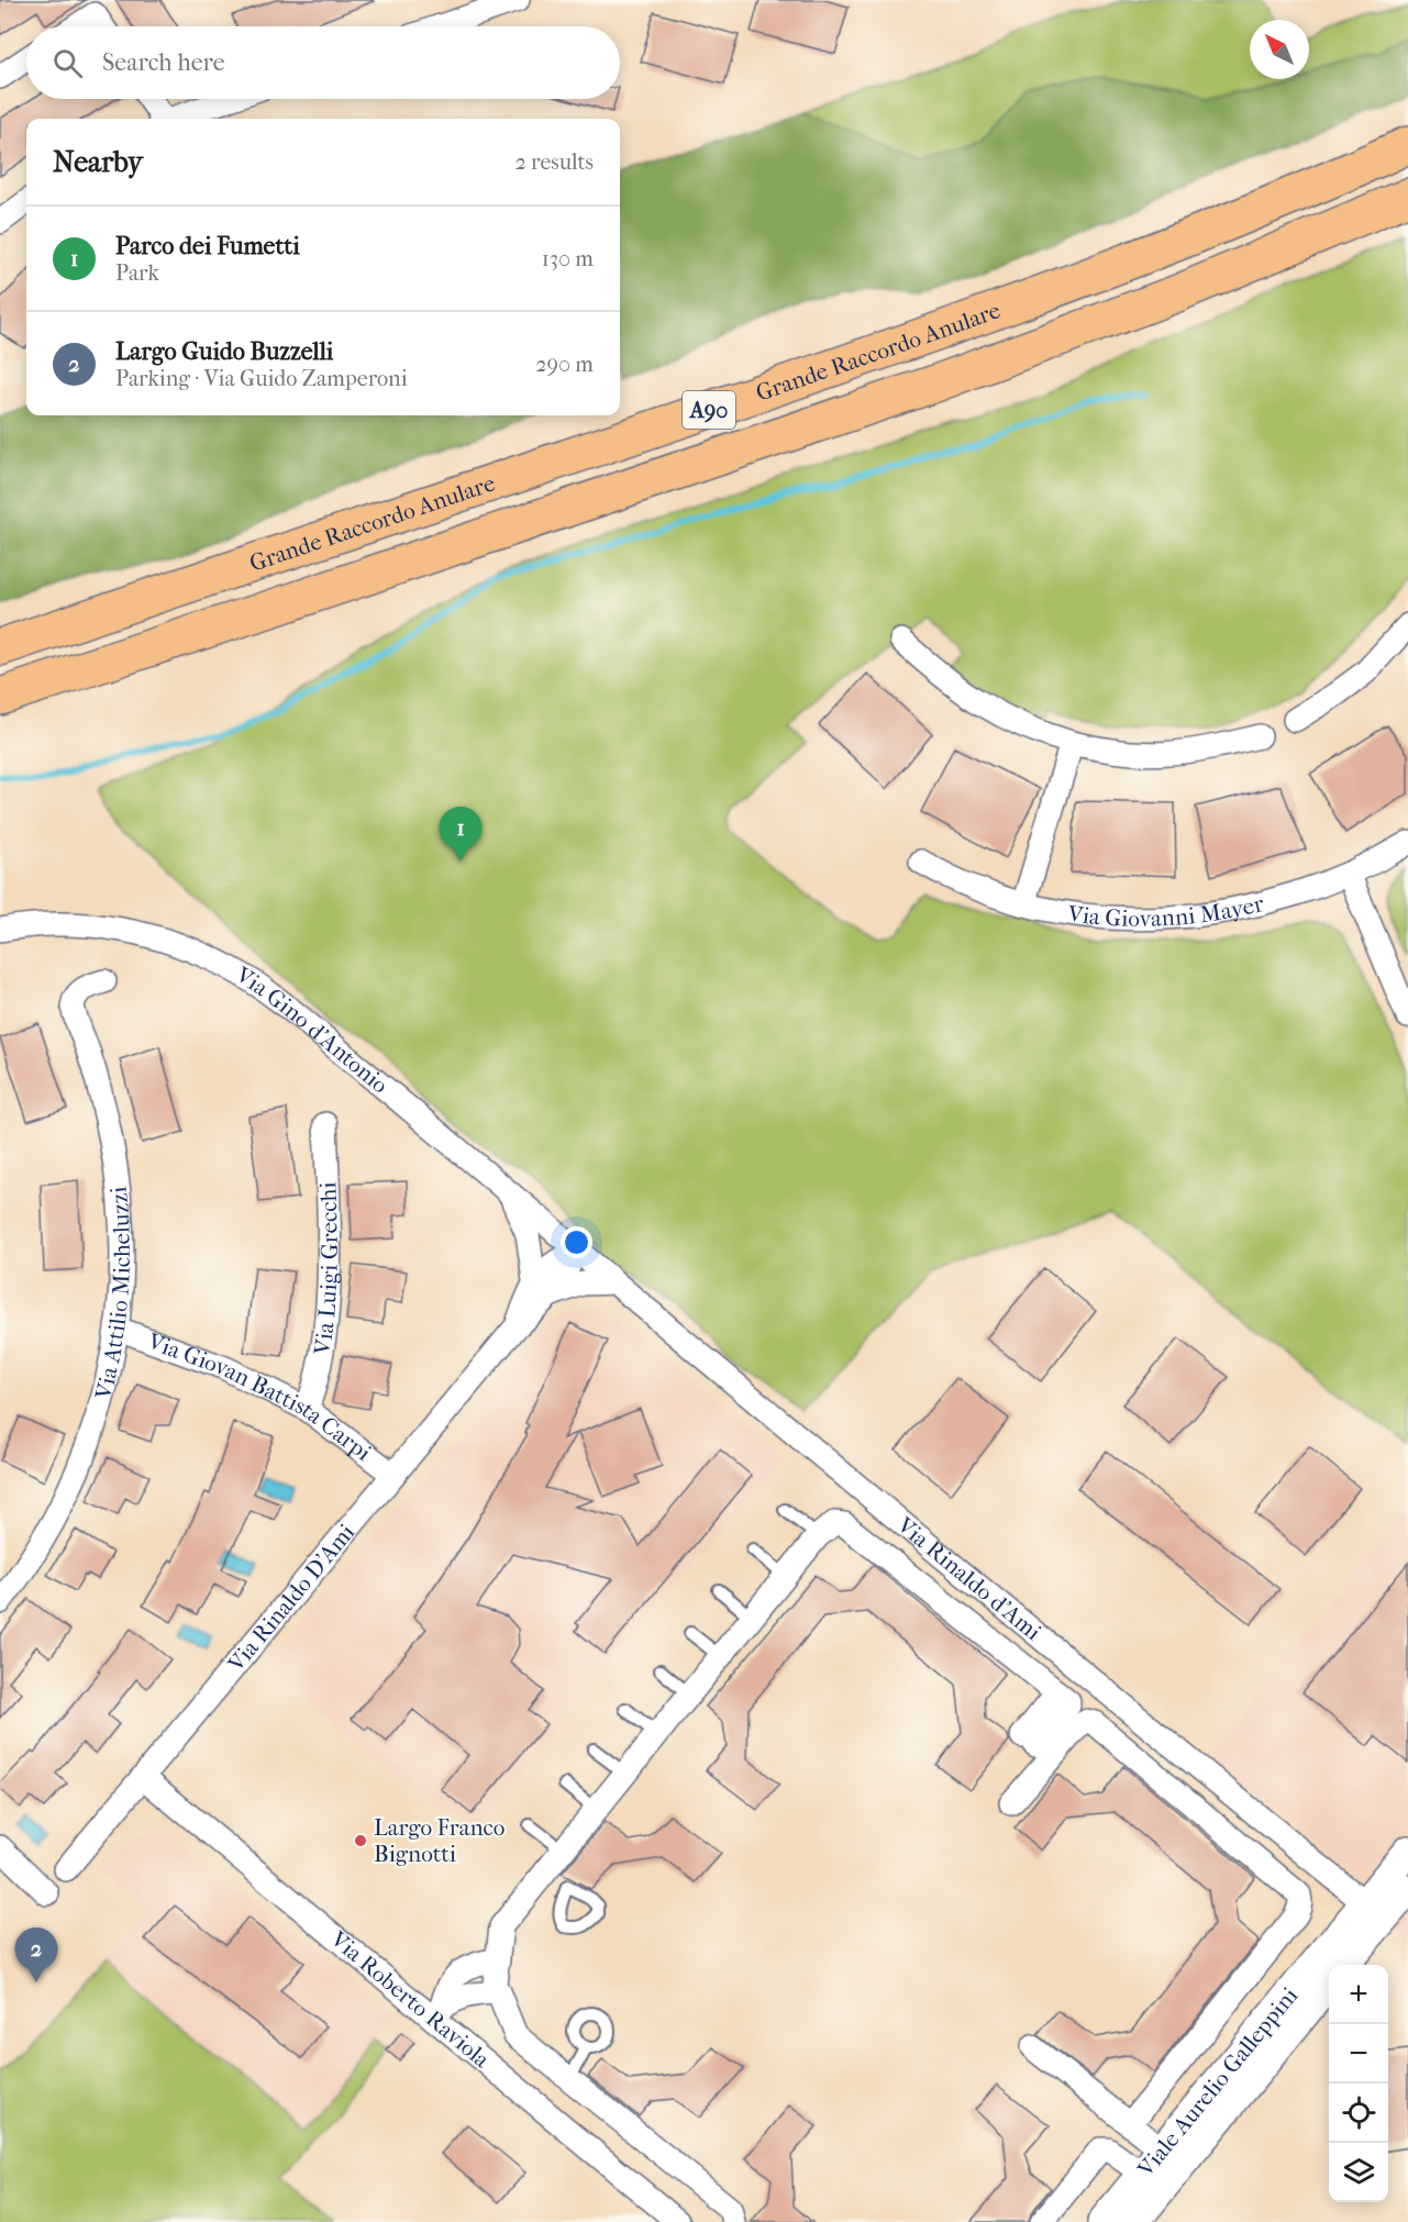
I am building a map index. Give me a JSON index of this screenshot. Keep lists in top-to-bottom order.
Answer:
{
  "streets": {
    "highway": ["Grande Raccordo Anulare", "A90"],
    "street": [
      "Via Giovanni Mayer",
      "Via Gino d'Antonio",
      "Via Luigi Grecchi",
      "Via Attilio Micheluzzi",
      "Via Giovan Battista Carpi",
      "Via Rinaldo d'Ami",
      "Via Rinaldo D'Ami",
      "Via Roberto Raviola",
      "Viale Aurelio Galleppini"
    ]
  },
  "crossings": [
    ["Via Gino d'Antonio", "Via Rinaldo d'Ami"],
    ["Via Gino d'Antonio", "Via Rinaldo D'Ami"],
    ["Via Luigi Grecchi", "Via Giovan Battista Carpi"],
    ["Via Attilio Micheluzzi", "Via Giovan Battista Carpi"],
    ["Via Giovan Battista Carpi", "Via Rinaldo D'Ami"],
    ["Via Rinaldo d'Ami", "Via Rinaldo D'Ami"],
    ["Via Rinaldo d'Ami", "Viale Aurelio Galleppini"],
    ["Via Rinaldo D'Ami", "Via Roberto Raviola"]
  ],
  "places": ["Largo Franco Bignotti"],
  "north": "top left",
  "page": {
    "search": "Search here",
    "heading": ["Nearby", "2 results"],
    "list": [
      {
        "mark": "1",
        "name": "Parco dei Fumetti",
        "note": "Park",
        "value": "130 m"
      },
      {
        "mark": "2",
        "name": "Largo Guido Buzzelli",
        "note": "Parking · Via Guido Zamperoni",
        "value": "290 m"
      }
    ],
    "pins": ["1", "2"],
    "map_buttons": ["+", "−"]
  }
}
